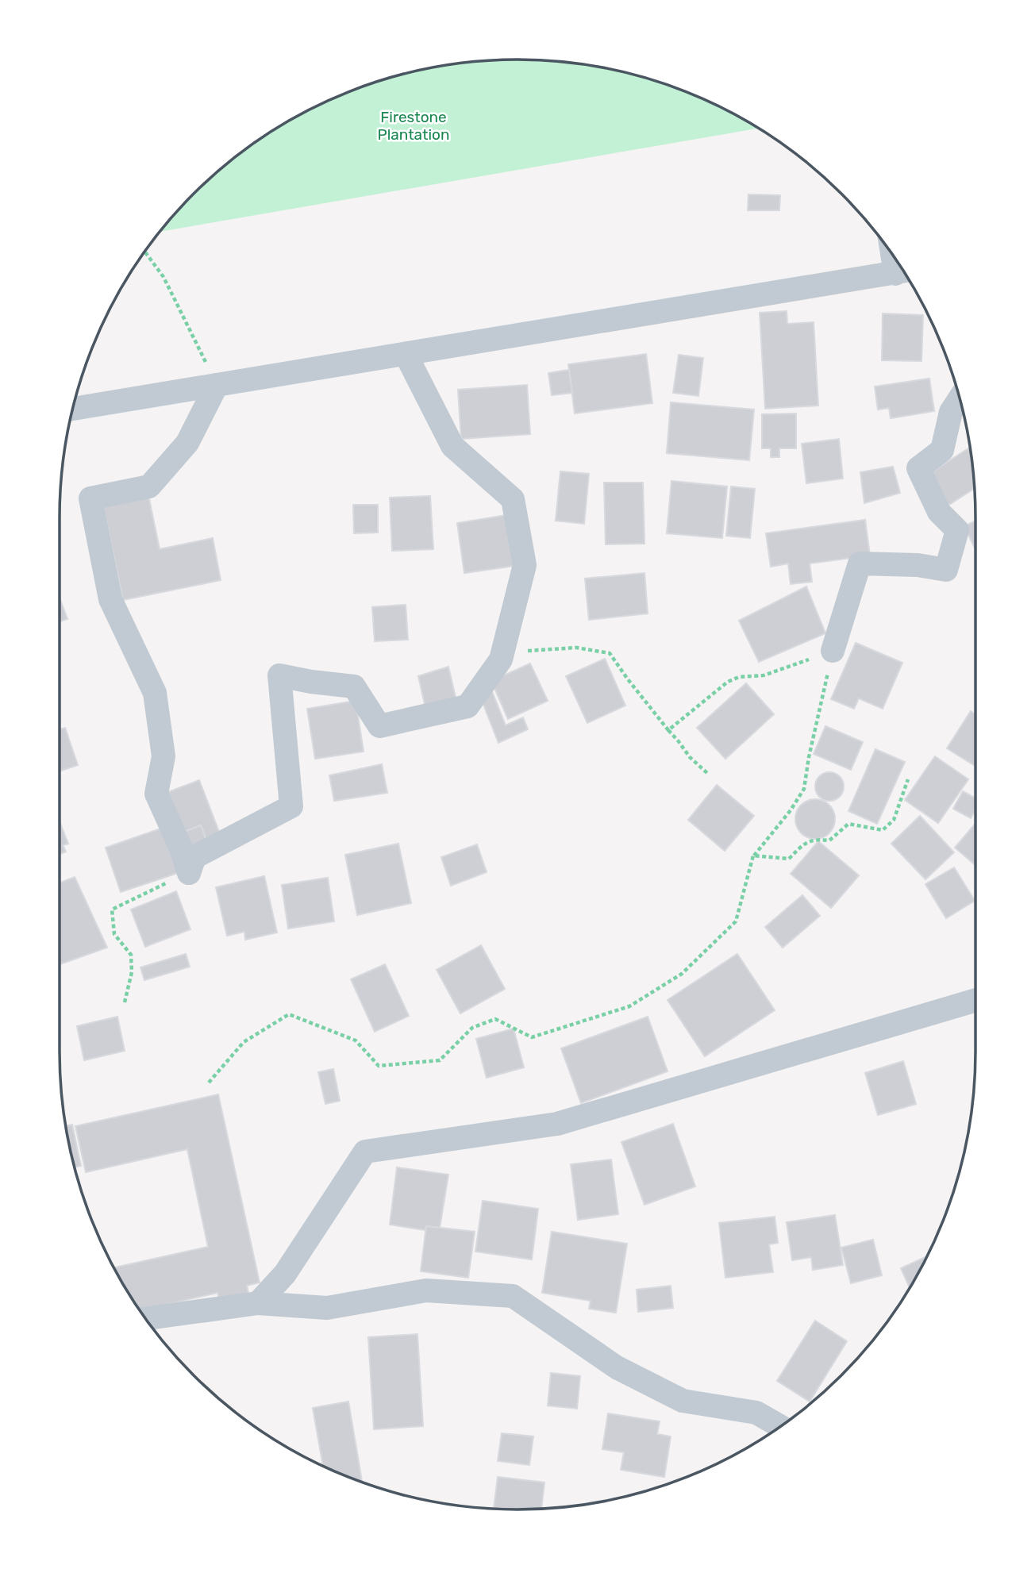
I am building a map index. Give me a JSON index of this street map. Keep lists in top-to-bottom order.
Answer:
{
  "parks": ["Firestone Plantation"]
}
